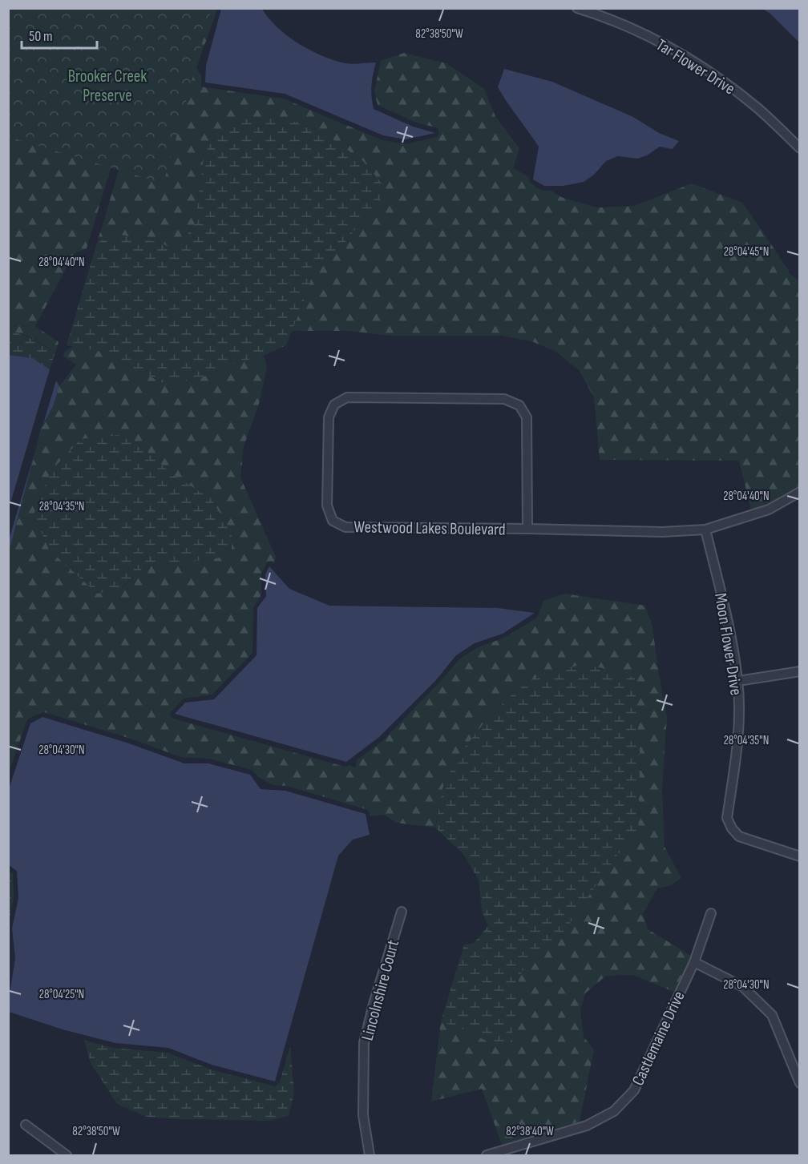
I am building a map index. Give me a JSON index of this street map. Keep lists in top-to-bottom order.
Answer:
{
  "streets": {
    "street": [
      "Tar Flower Drive",
      "Westwood Lakes Boulevard",
      "Moon Flower Drive",
      "Lincolnshire Court",
      "Castlemaine Drive"
    ]
  },
  "crossings": [
    ["Westwood Lakes Boulevard", "Moon Flower Drive"]
  ],
  "parks": ["Brooker Creek Preserve"],
  "scale_bar": "50 m",
  "coordinates": [
    "82°38'50\"W",
    "28°04'45\"N",
    "28°04'40\"N",
    "28°04'35\"N",
    "28°04'30\"N",
    "28°04'25\"N",
    "82°38'40\"W"
  ]
}
